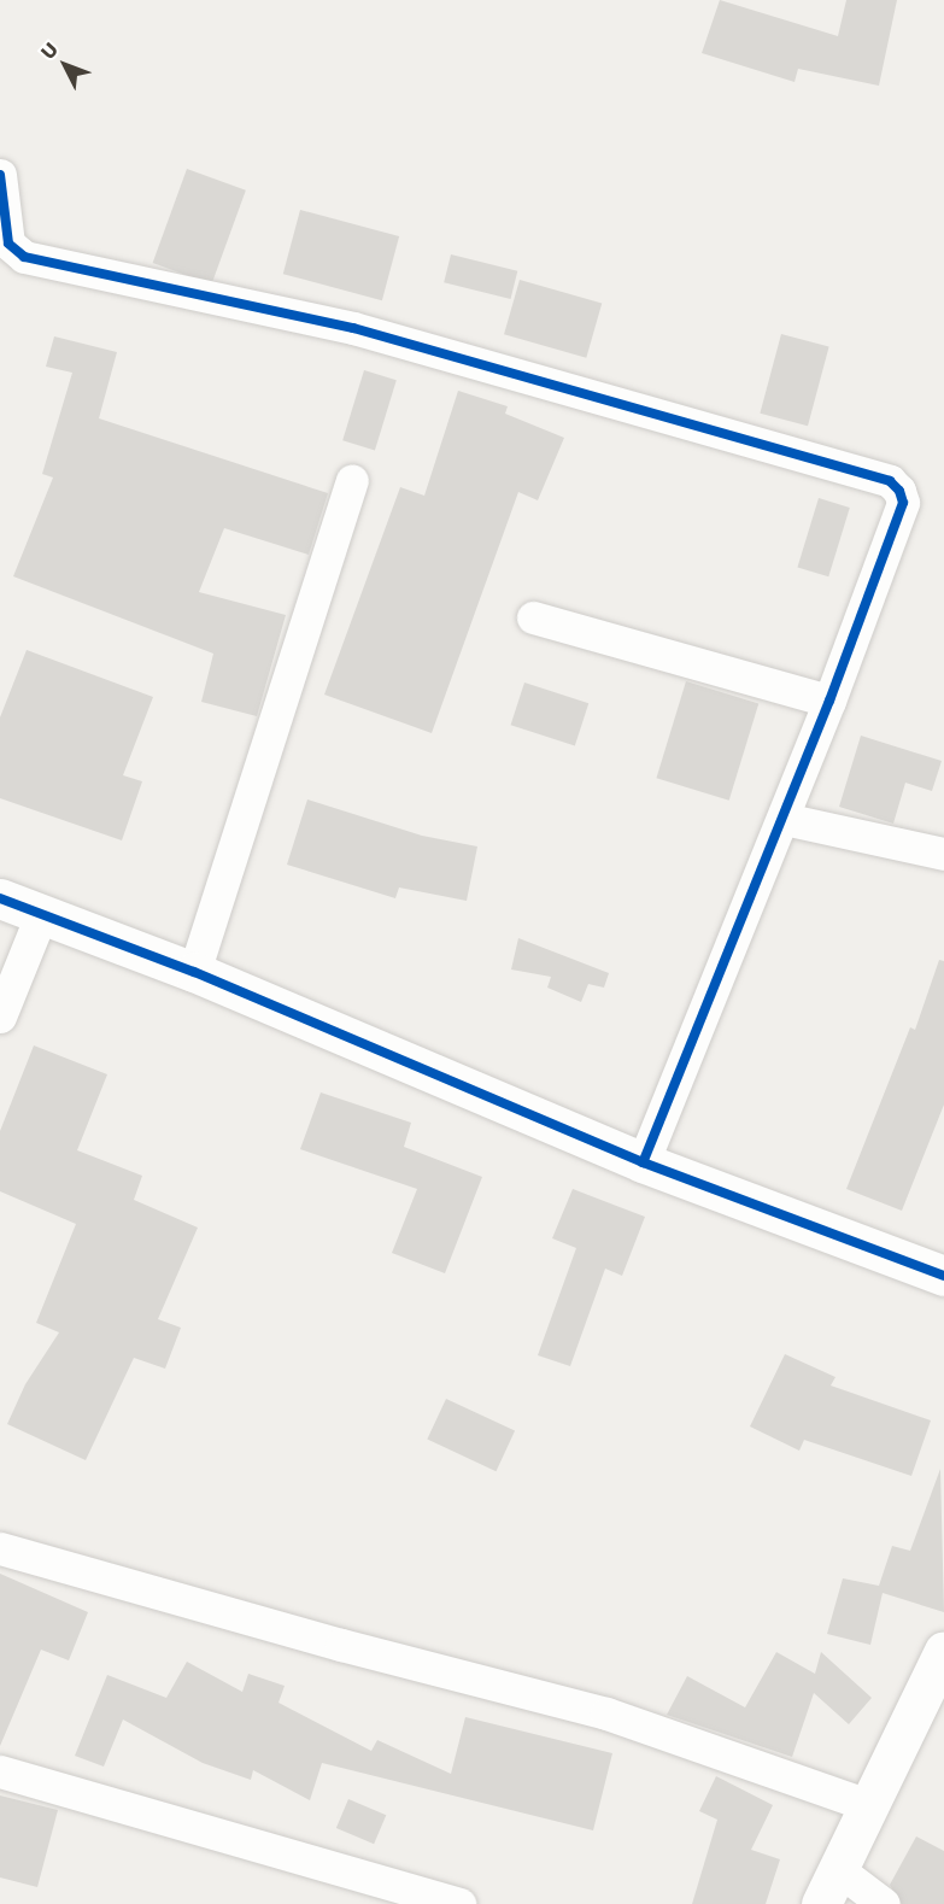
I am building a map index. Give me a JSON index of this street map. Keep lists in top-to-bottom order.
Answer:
{
  "north": "top left"
}
